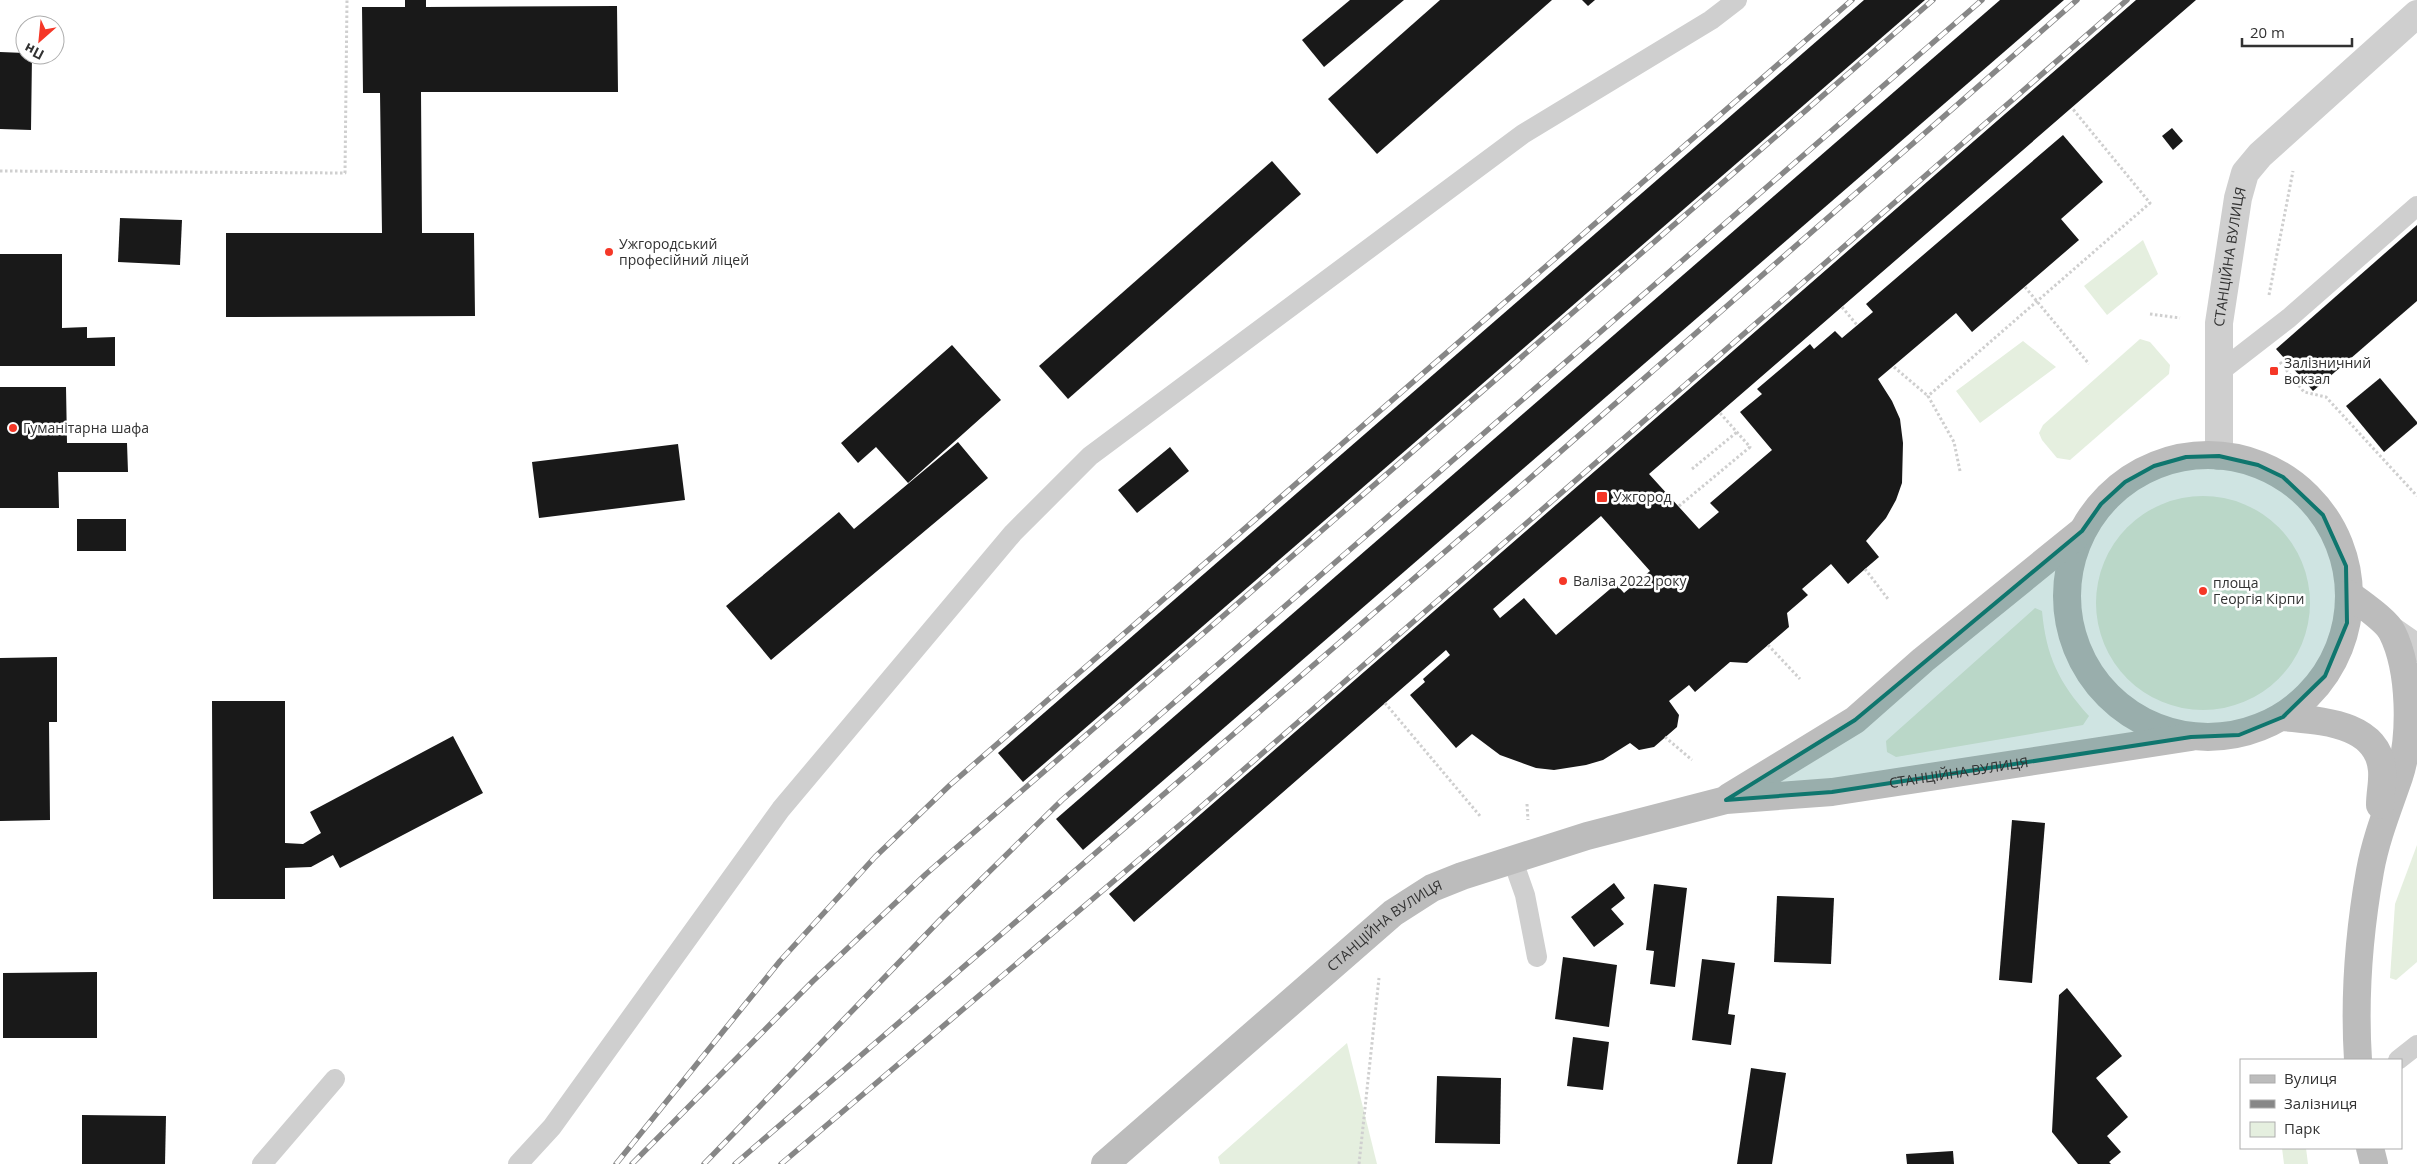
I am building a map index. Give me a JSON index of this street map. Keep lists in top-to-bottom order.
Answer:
{
  "streets": {
    "main road": ["СТАНЦІЙНА ВУЛИЦЯ"]
  },
  "places": {
    "other": [
      "Ужгородський професійний ліцей",
      "Гуманітарна шафа",
      "Валіза 2022 року",
      "площа Георгія Кірпи"
    ],
    "transit": ["Залізничний вокзал", "Ужгород"]
  },
  "legend": ["Вулиця", "Залізниця", "Парк"],
  "scale_bar": "20 m",
  "north": "bottom left"
}
